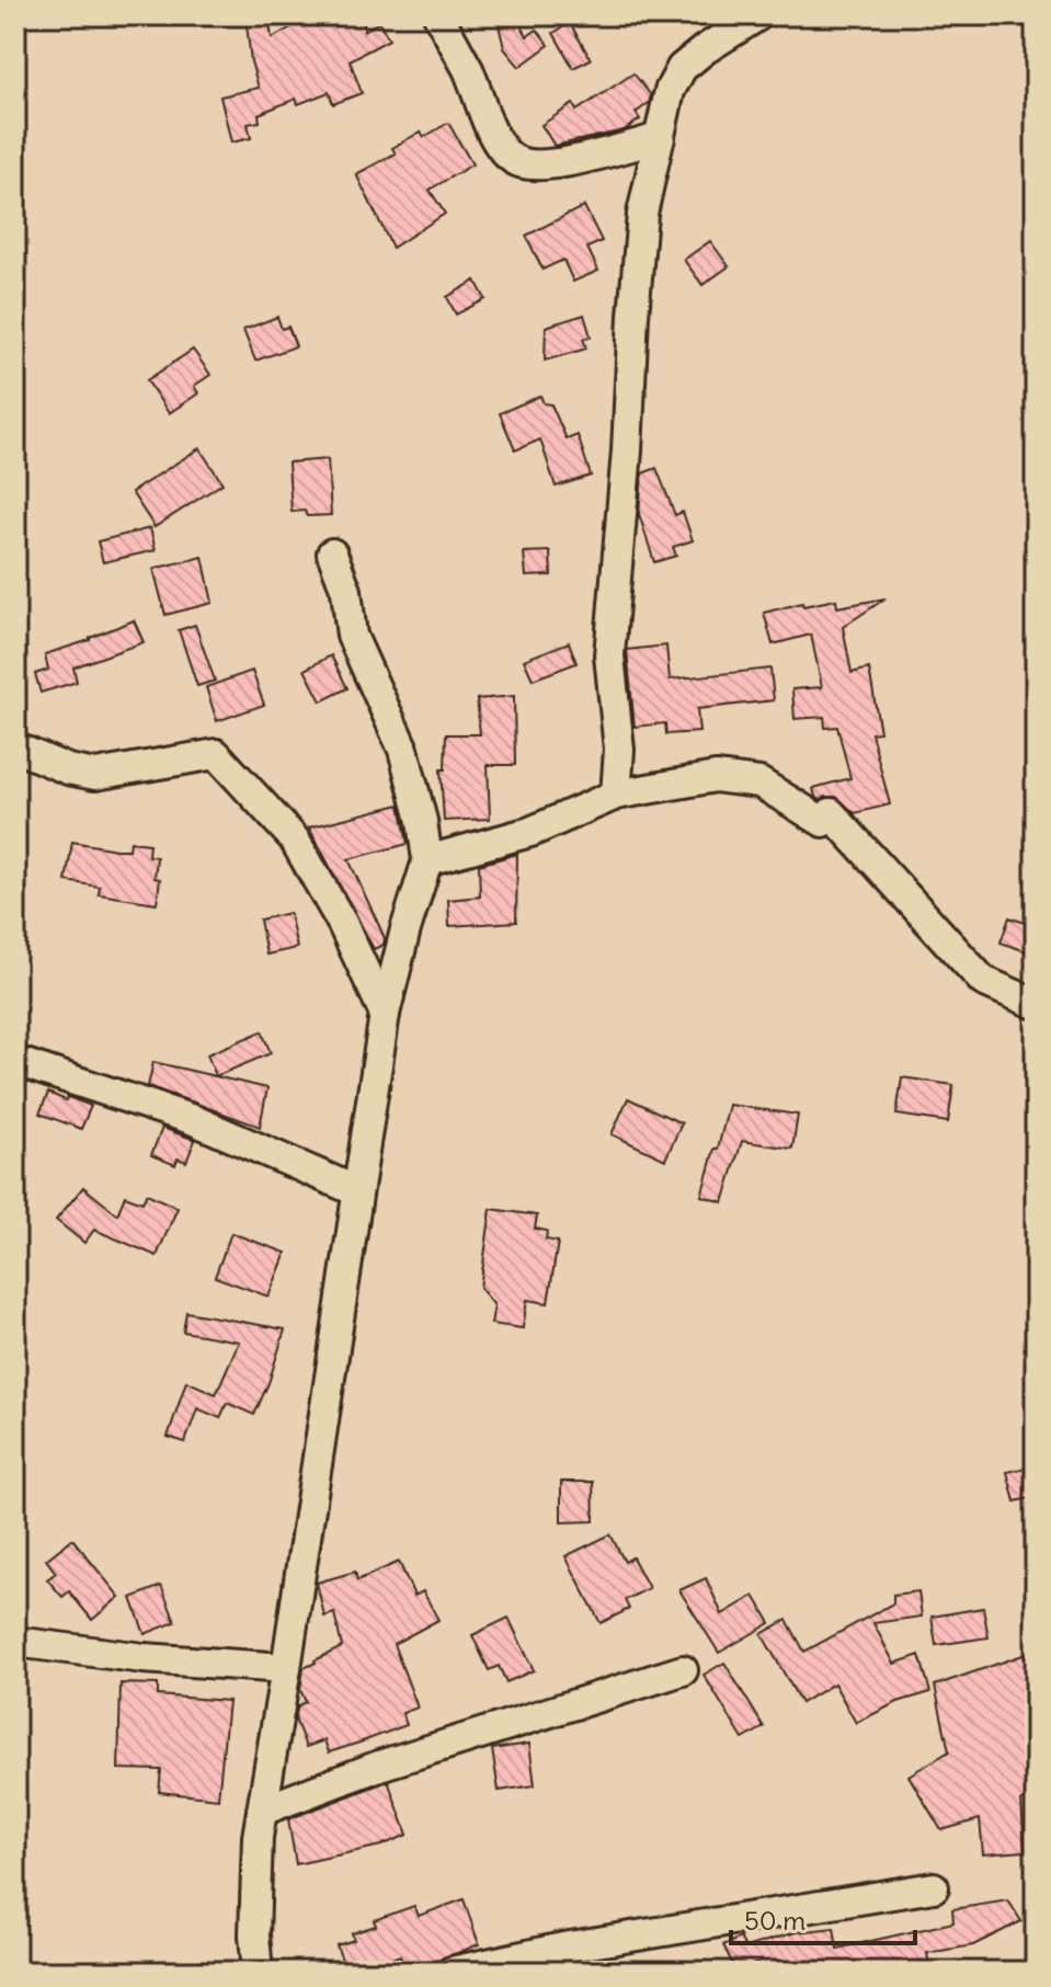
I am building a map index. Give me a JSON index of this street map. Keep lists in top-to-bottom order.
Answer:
{
  "scale_bar": "50 m"
}
